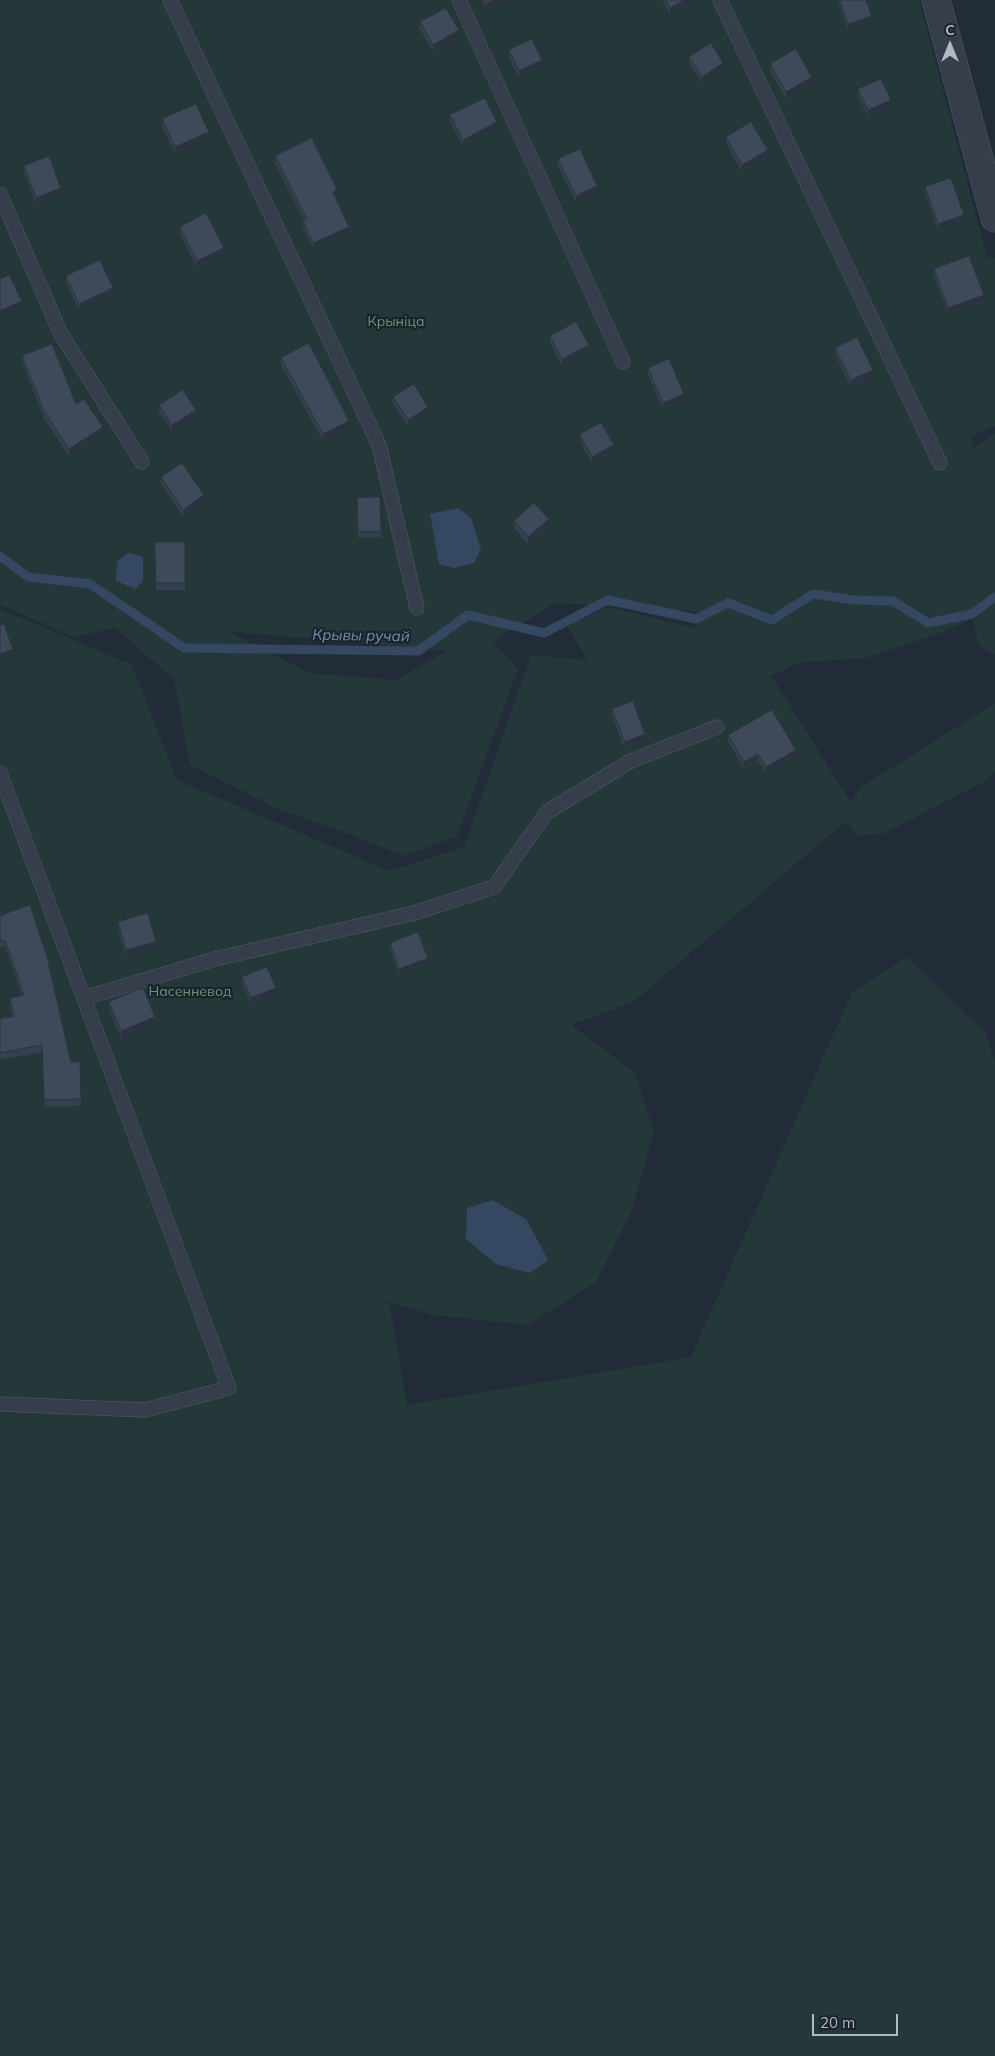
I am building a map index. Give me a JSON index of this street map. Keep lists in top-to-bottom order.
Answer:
{
  "water": ["Крывы ручай"],
  "parks": ["Крыніца", "Насенневод"],
  "scale_bar": "20 m",
  "north": "top"
}
